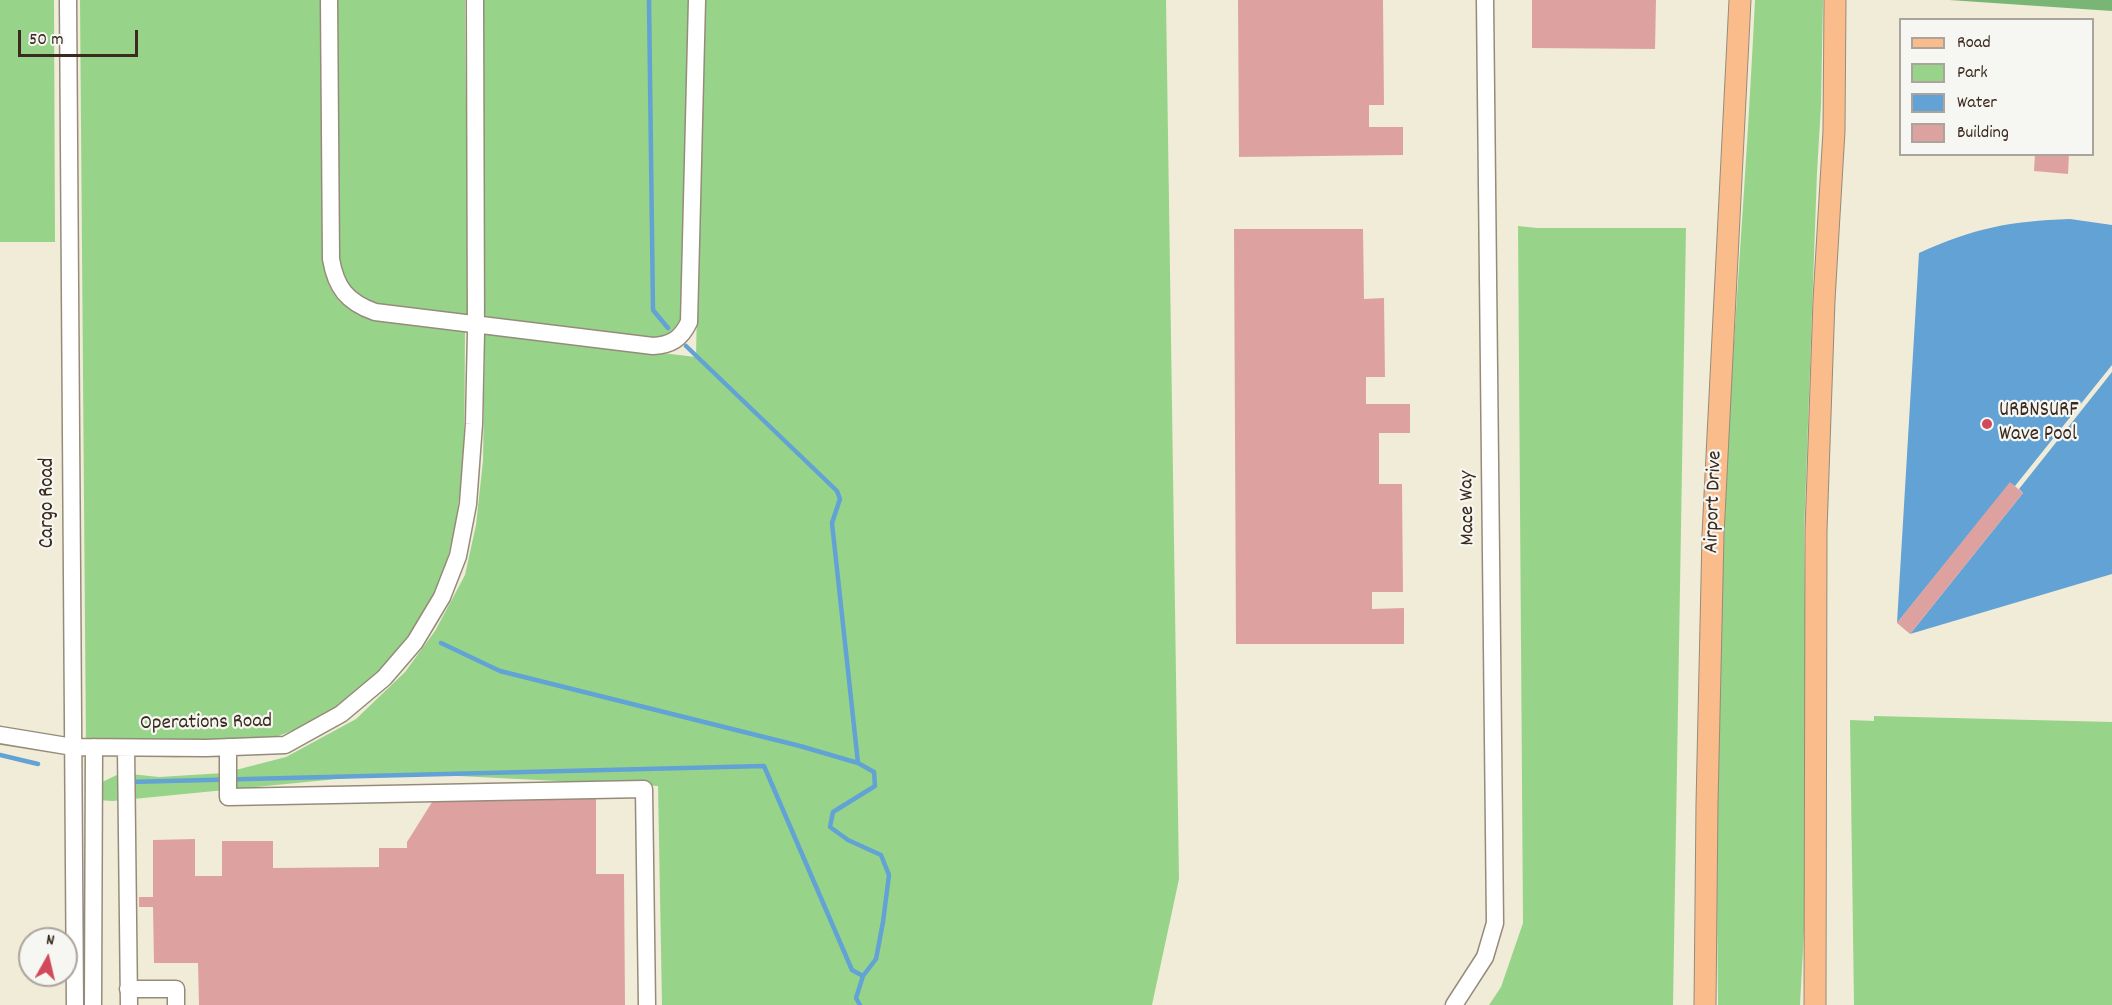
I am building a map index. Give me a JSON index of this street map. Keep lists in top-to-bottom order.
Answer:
{
  "streets": {
    "main road": ["Airport Drive"],
    "street": ["Cargo Road", "Mace Way", "Operations Road"]
  },
  "crossings": [
    ["Cargo Road", "Operations Road"]
  ],
  "places": ["URBNSURF Wave Pool"],
  "legend": [
    "Road",
    "Park",
    "Water",
    "Building"
  ],
  "scale_bar": "50 m",
  "north": "top"
}
